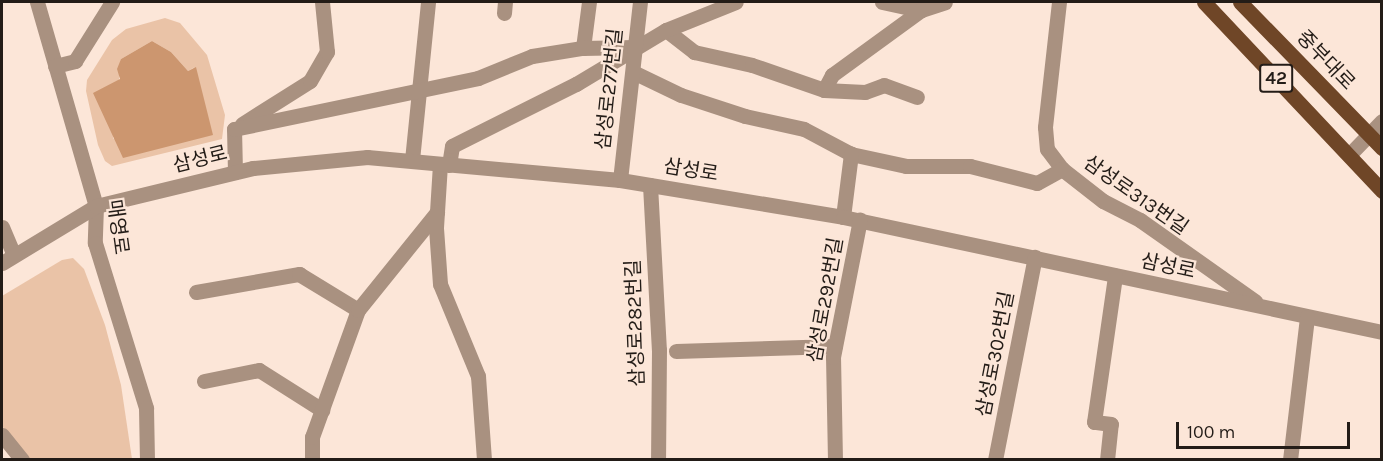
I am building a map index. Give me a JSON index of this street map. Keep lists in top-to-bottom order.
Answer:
{
  "streets": {
    "main road": ["중부대로", "42"],
    "street": [
      "삼성로277번길",
      "삼성로",
      "삼성로313번길",
      "매영로",
      "삼성로292번길",
      "삼성로282번길",
      "삼성로302번길"
    ]
  },
  "crossings": [
    ["삼성로277번길", "삼성로"],
    ["삼성로", "삼성로313번길"],
    ["삼성로", "매영로"],
    ["삼성로", "삼성로292번길"],
    ["삼성로", "삼성로282번길"],
    ["삼성로", "삼성로302번길"]
  ],
  "scale_bar": "100 m"
}
